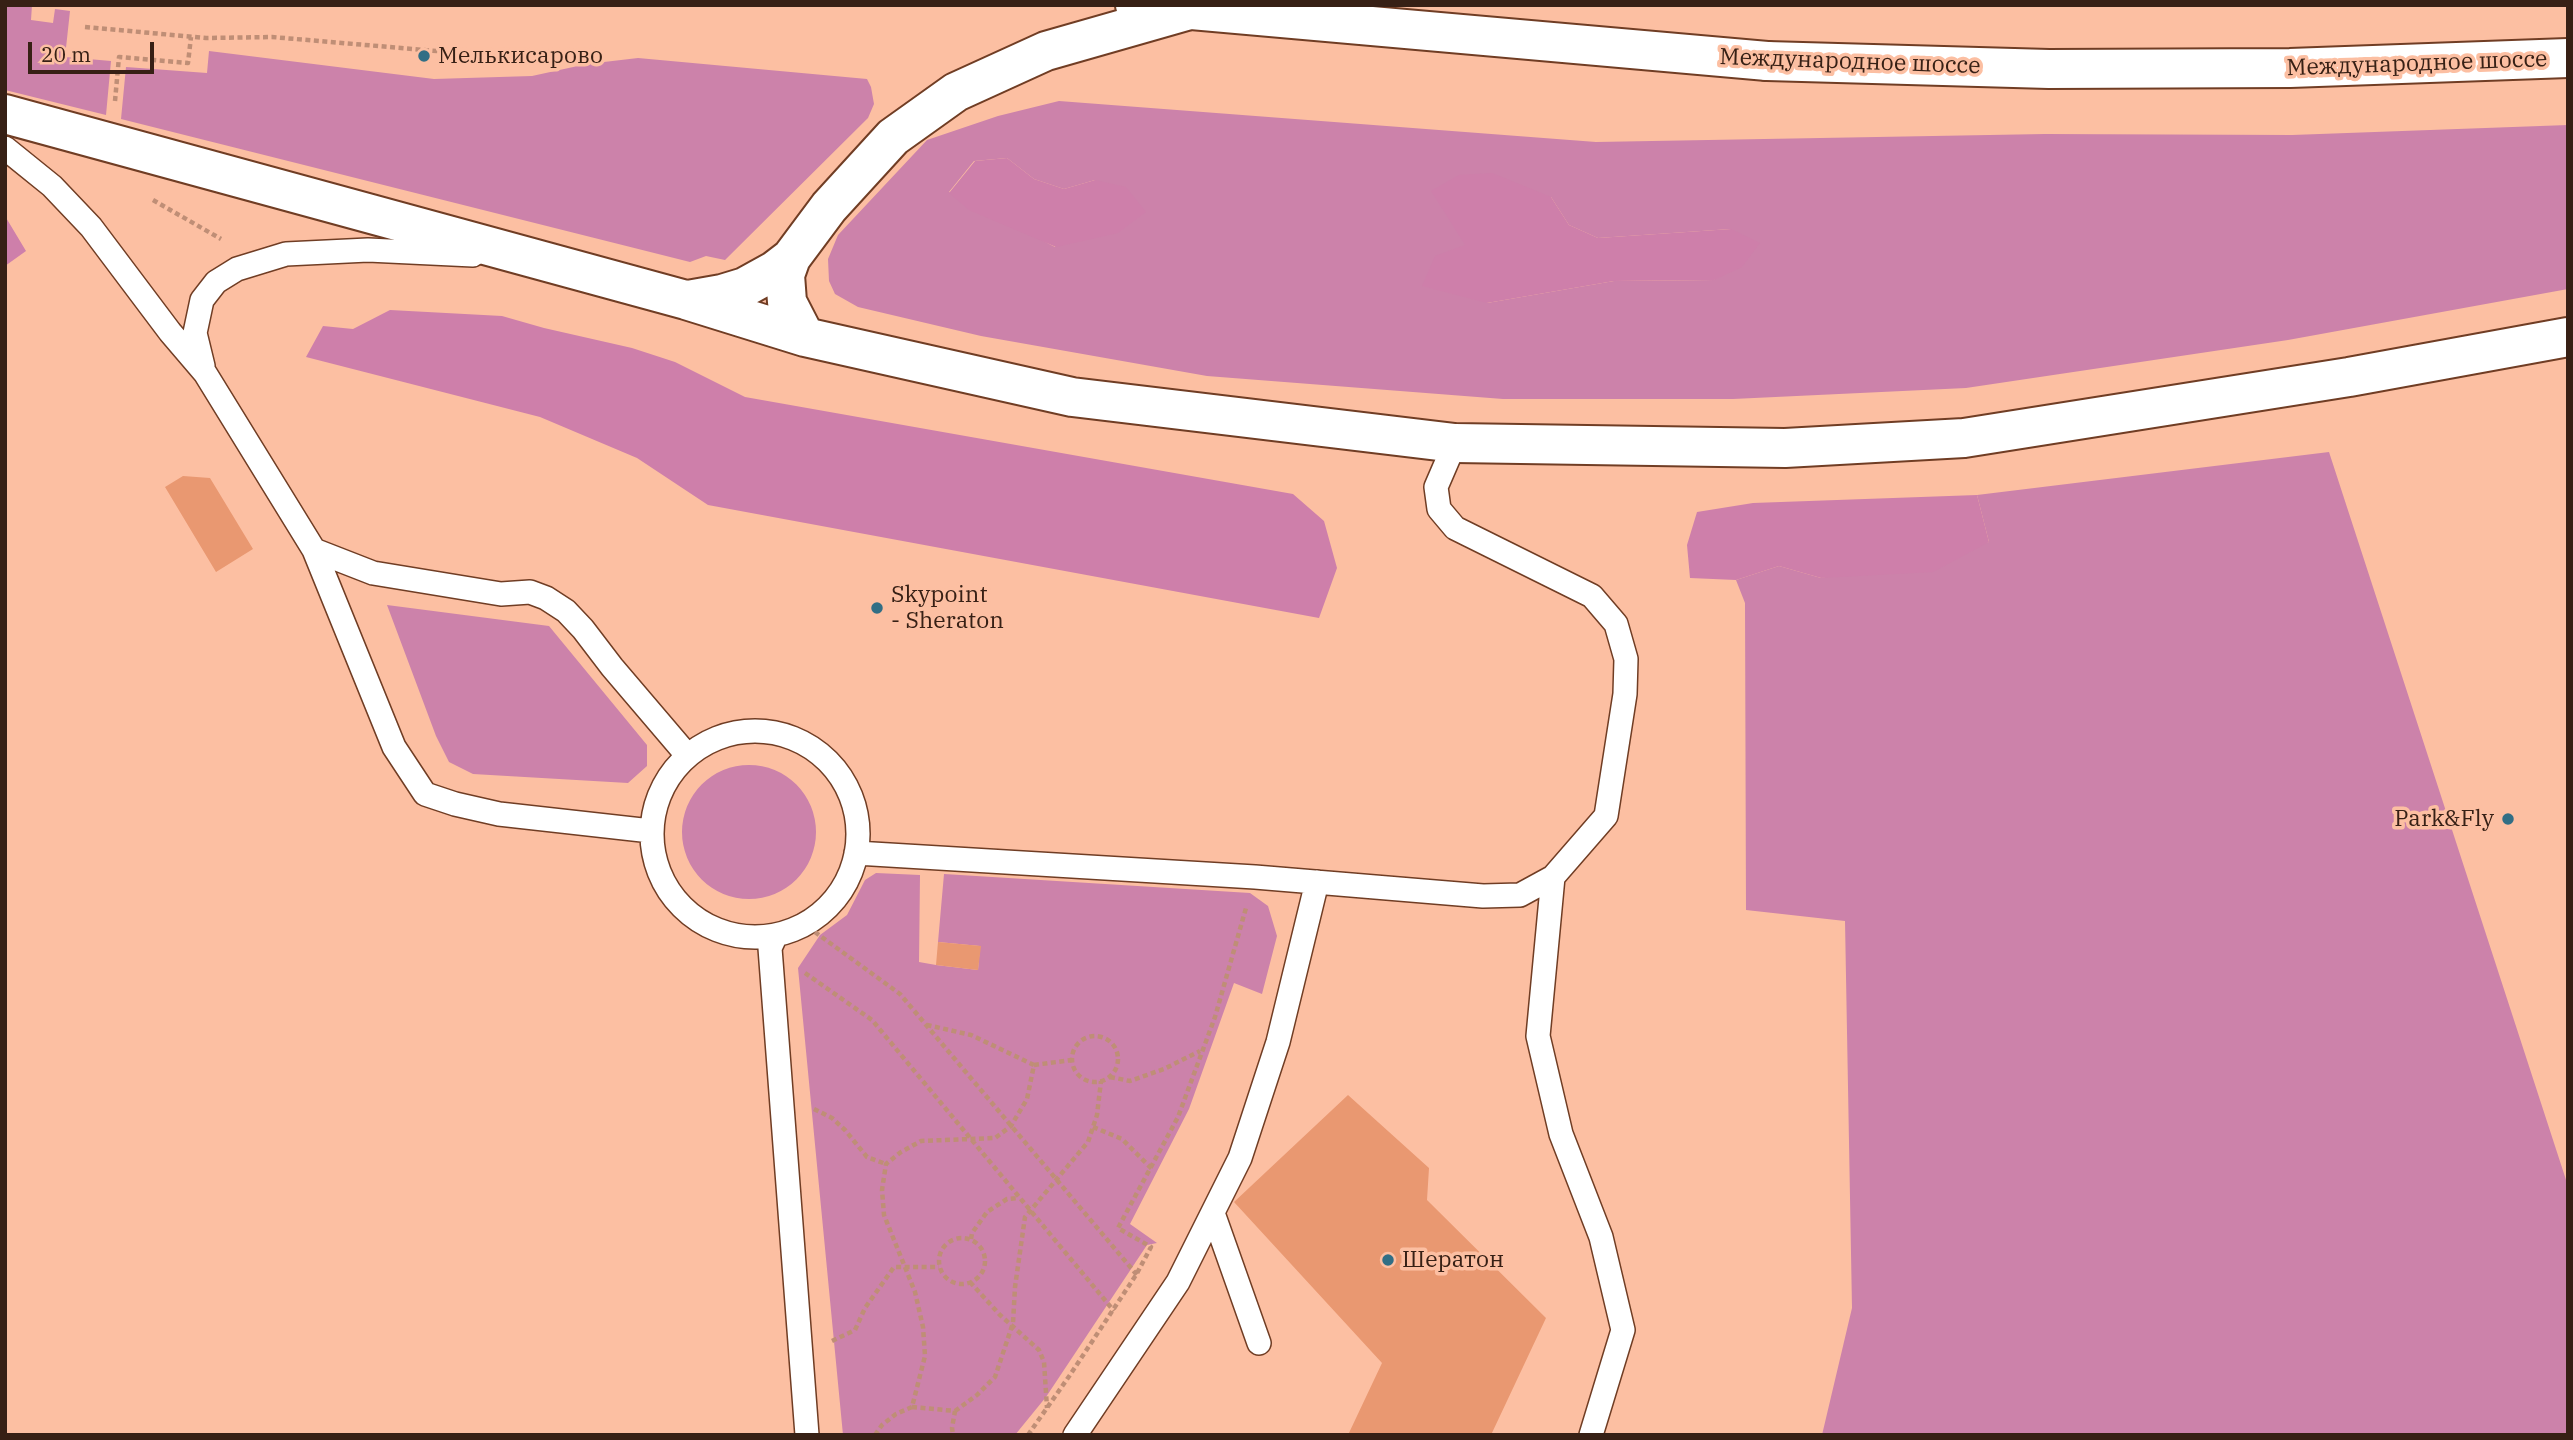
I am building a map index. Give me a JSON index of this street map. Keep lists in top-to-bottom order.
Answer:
{
  "streets": {
    "main road": ["Международное шоссе"]
  },
  "places": [
    "Мелькисарово",
    "Skypoint - Sheraton",
    "Park&Fly",
    "Шератон"
  ],
  "scale_bar": "20 m"
}
